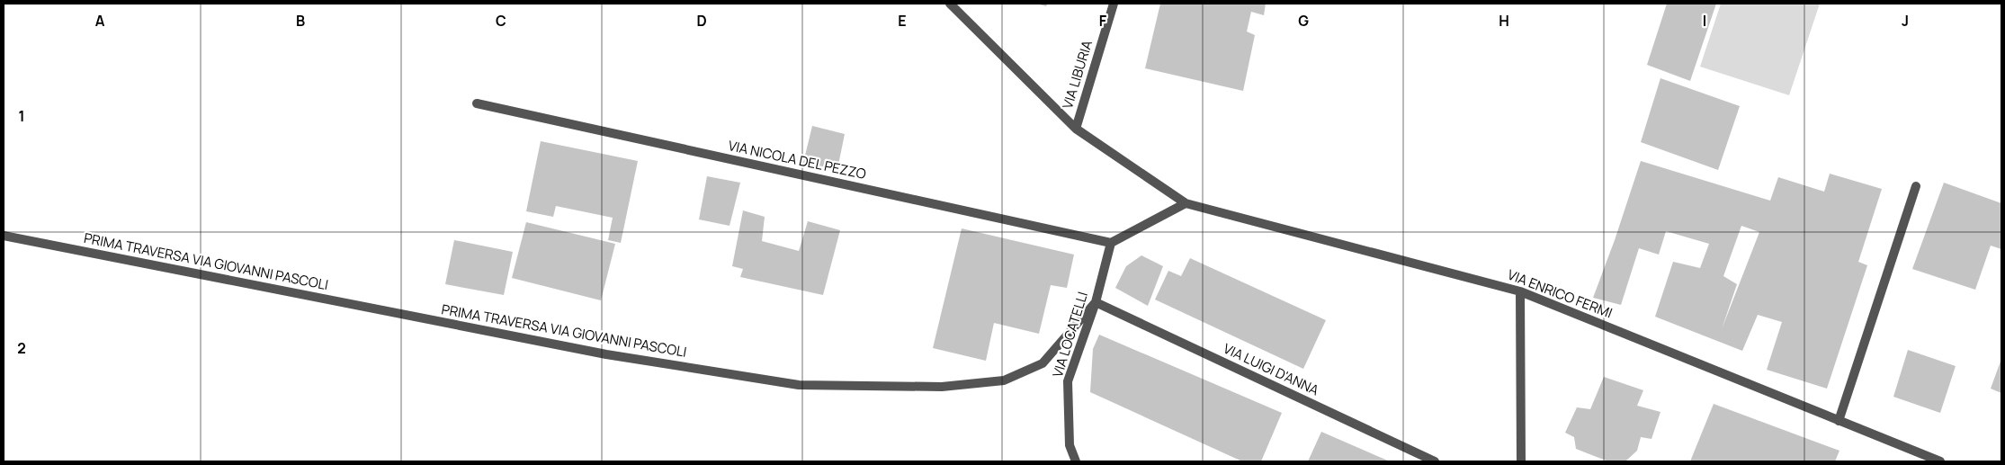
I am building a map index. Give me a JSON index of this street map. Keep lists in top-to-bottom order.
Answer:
{
  "streets": {
    "street": [
      "VIA LIBURIA",
      "VIA NICOLA DEL PEZZO",
      "PRIMA TRAVERSA VIA GIOVANNI PASCOLI",
      "VIA ENRICO FERMI",
      "VIA LOCATELLI",
      "VIA LUIGI D'ANNA"
    ]
  },
  "crossings": [
    ["VIA LIBURIA", "VIA ENRICO FERMI"],
    ["VIA NICOLA DEL PEZZO", "VIA LOCATELLI"],
    ["PRIMA TRAVERSA VIA GIOVANNI PASCOLI", "VIA LOCATELLI"],
    ["PRIMA TRAVERSA VIA GIOVANNI PASCOLI", "VIA LUIGI D'ANNA"],
    ["VIA LOCATELLI", "VIA LUIGI D'ANNA"]
  ],
  "grid": {
    "columns": [
      "A",
      "B",
      "C",
      "D",
      "E",
      "F",
      "G",
      "H",
      "I",
      "J"
    ],
    "rows": ["1", "2"]
  }
}
